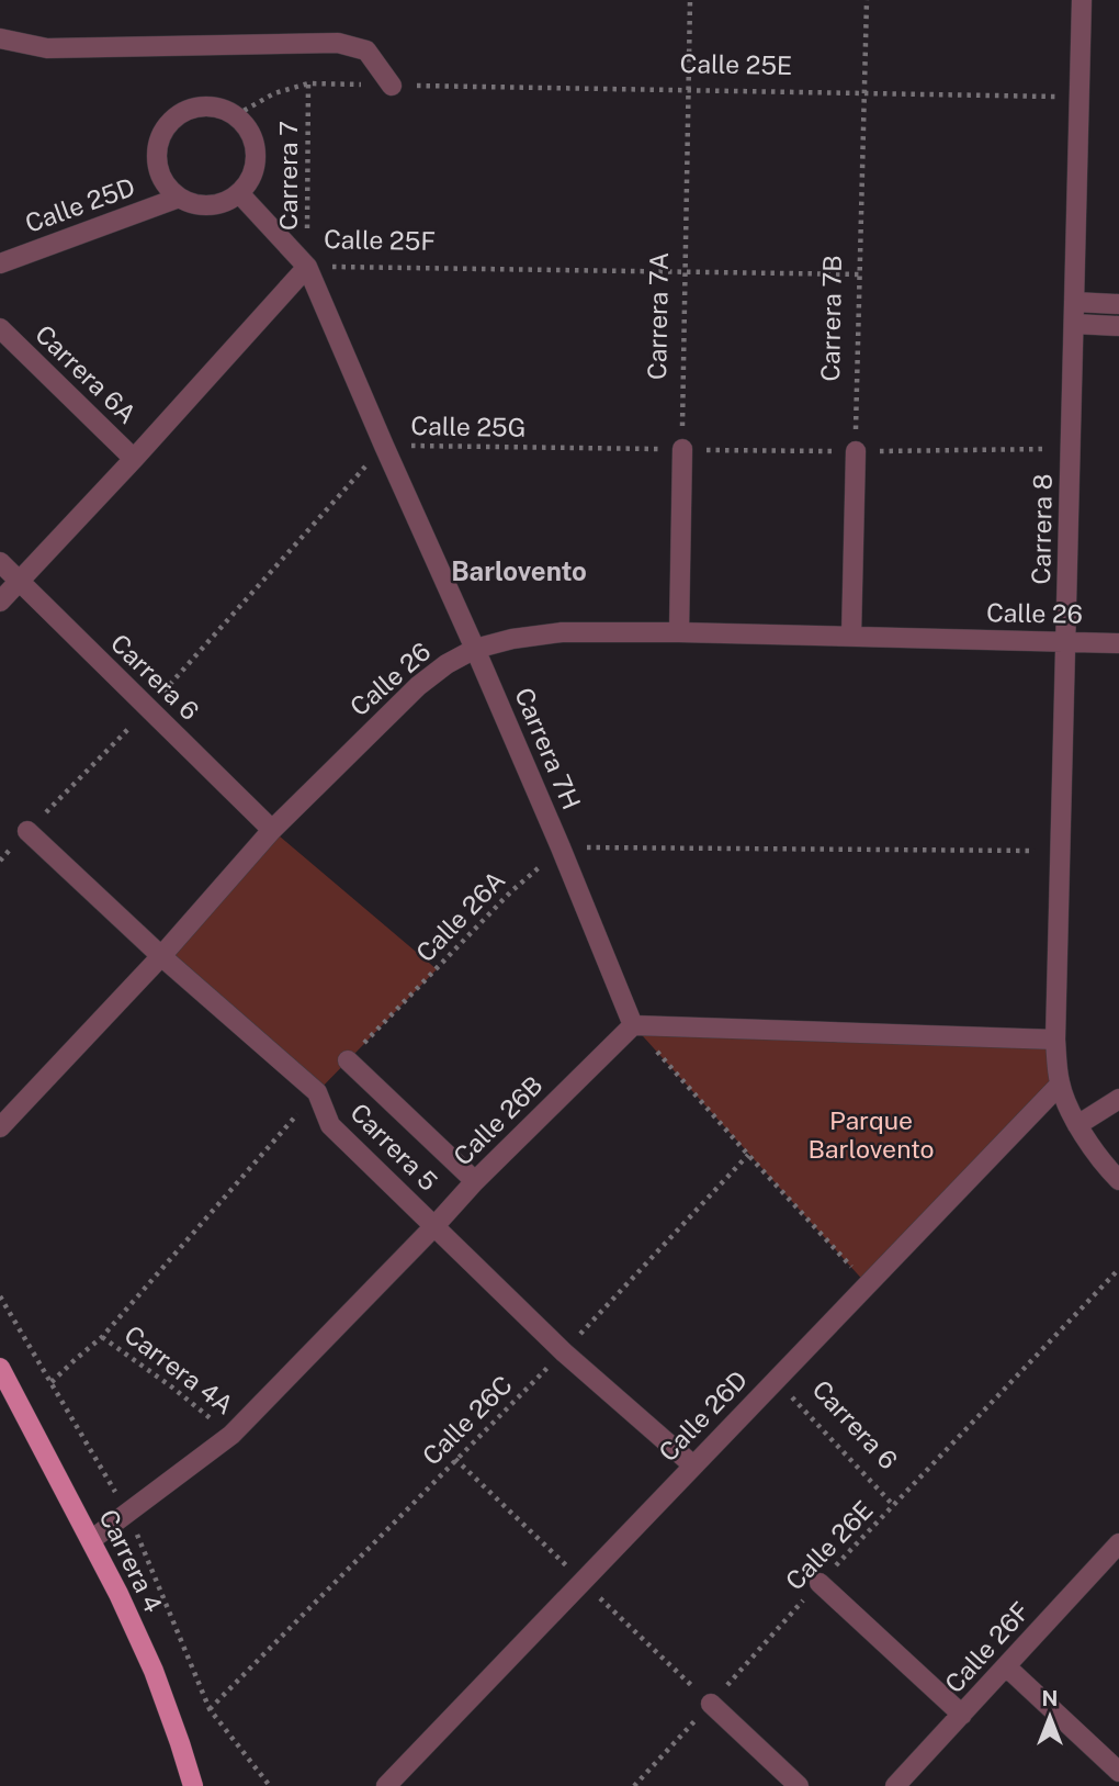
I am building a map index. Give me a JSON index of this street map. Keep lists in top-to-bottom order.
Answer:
{
  "streets": {
    "main road": ["Carrera 4"],
    "street": [
      "Calle 25D",
      "Calle 25F",
      "Carrera 6A",
      "Carrera 8",
      "Calle 26",
      "Carrera 6",
      "Carrera 7H",
      "Calle 26B",
      "Carrera 5",
      "Calle 26D",
      "Calle 26F"
    ],
    "path": [
      "Calle 25E",
      "Carrera 7",
      "Carrera 7A",
      "Carrera 7B",
      "Calle 25G",
      "Calle 26A",
      "Carrera 4A",
      "Calle 26C",
      "Calle 26E"
    ]
  },
  "crossings": [
    ["Calle 25E", "Carrera 7"],
    ["Calle 25E", "Calle 25D"],
    ["Calle 25E", "Carrera 7A"],
    ["Calle 25E", "Carrera 7B"],
    ["Calle 25E", "Carrera 8"],
    ["Calle 25E", "Carrera 7H"],
    ["Carrera 7", "Calle 25F"],
    ["Carrera 7", "Carrera 7H"],
    ["Calle 25D", "Carrera 7H"],
    ["Calle 25F", "Carrera 7A"],
    ["Calle 25F", "Carrera 7B"],
    ["Calle 25F", "Carrera 6A"],
    ["Calle 25F", "Carrera 6"],
    ["Calle 25F", "Carrera 7H"],
    ["Carrera 7A", "Calle 25G"],
    ["Carrera 7B", "Calle 25G"],
    ["Calle 25G", "Carrera 8"],
    ["Calle 25G", "Carrera 6"],
    ["Calle 25G", "Carrera 7H"],
    ["Calle 25G", "Carrera 5"],
    ["Carrera 8", "Calle 26"],
    ["Carrera 8", "Calle 26D"],
    ["Calle 26", "Carrera 6"],
    ["Calle 26", "Carrera 7H"],
    ["Calle 26", "Carrera 5"],
    ["Carrera 6", "Calle 26D"],
    ["Carrera 6", "Calle 26E"],
    ["Carrera 7H", "Calle 26A"],
    ["Carrera 7H", "Calle 26B"],
    ["Calle 26B", "Carrera 5"],
    ["Calle 26B", "Carrera 4A"],
    ["Calle 26B", "Carrera 4"],
    ["Carrera 5", "Calle 26D"],
    ["Carrera 5", "Calle 26C"]
  ],
  "districts": ["Barlovento"],
  "parks": ["Parque Barlovento"],
  "north": "top"
}
